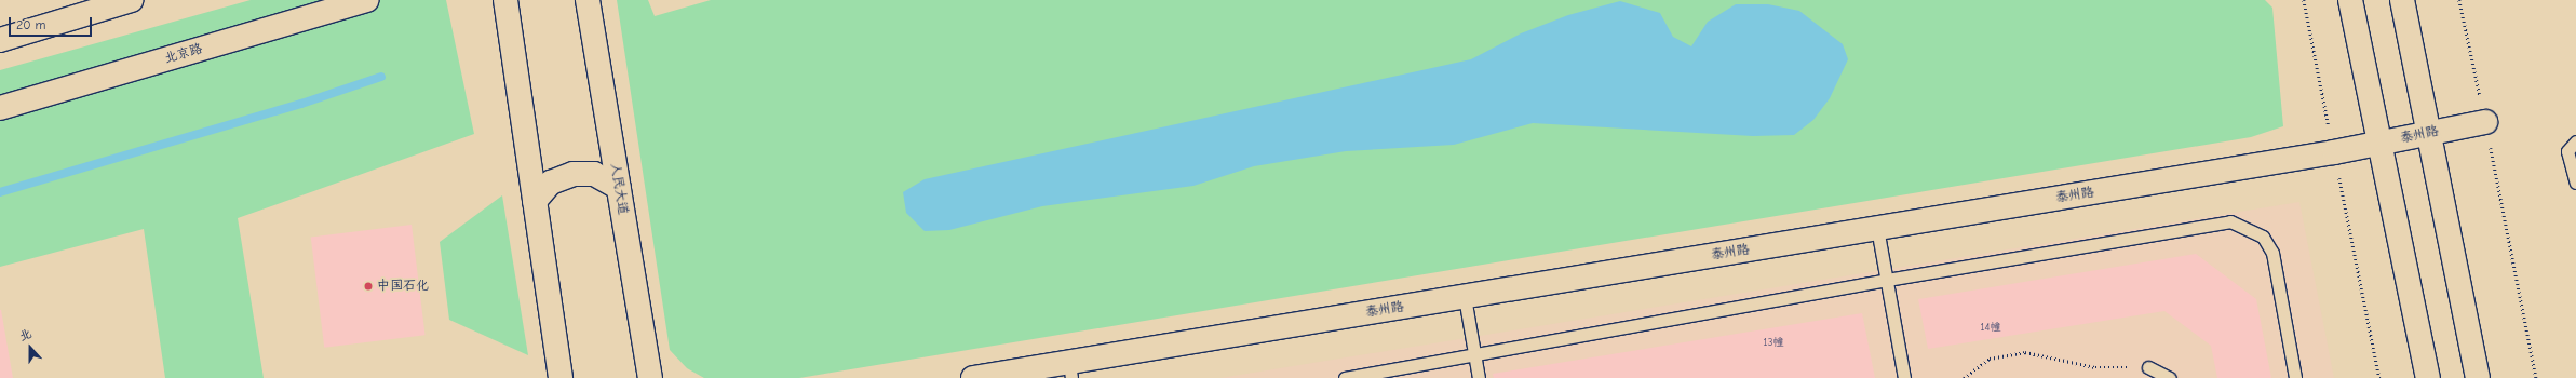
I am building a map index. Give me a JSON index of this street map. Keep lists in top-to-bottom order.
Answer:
{
  "streets": {
    "main road": ["北京路", "泰州路", "人民大道"]
  },
  "places": ["中国石化"],
  "house_numbers": ["14幢", "13幢"],
  "scale_bar": "20 m",
  "north": "top"
}
